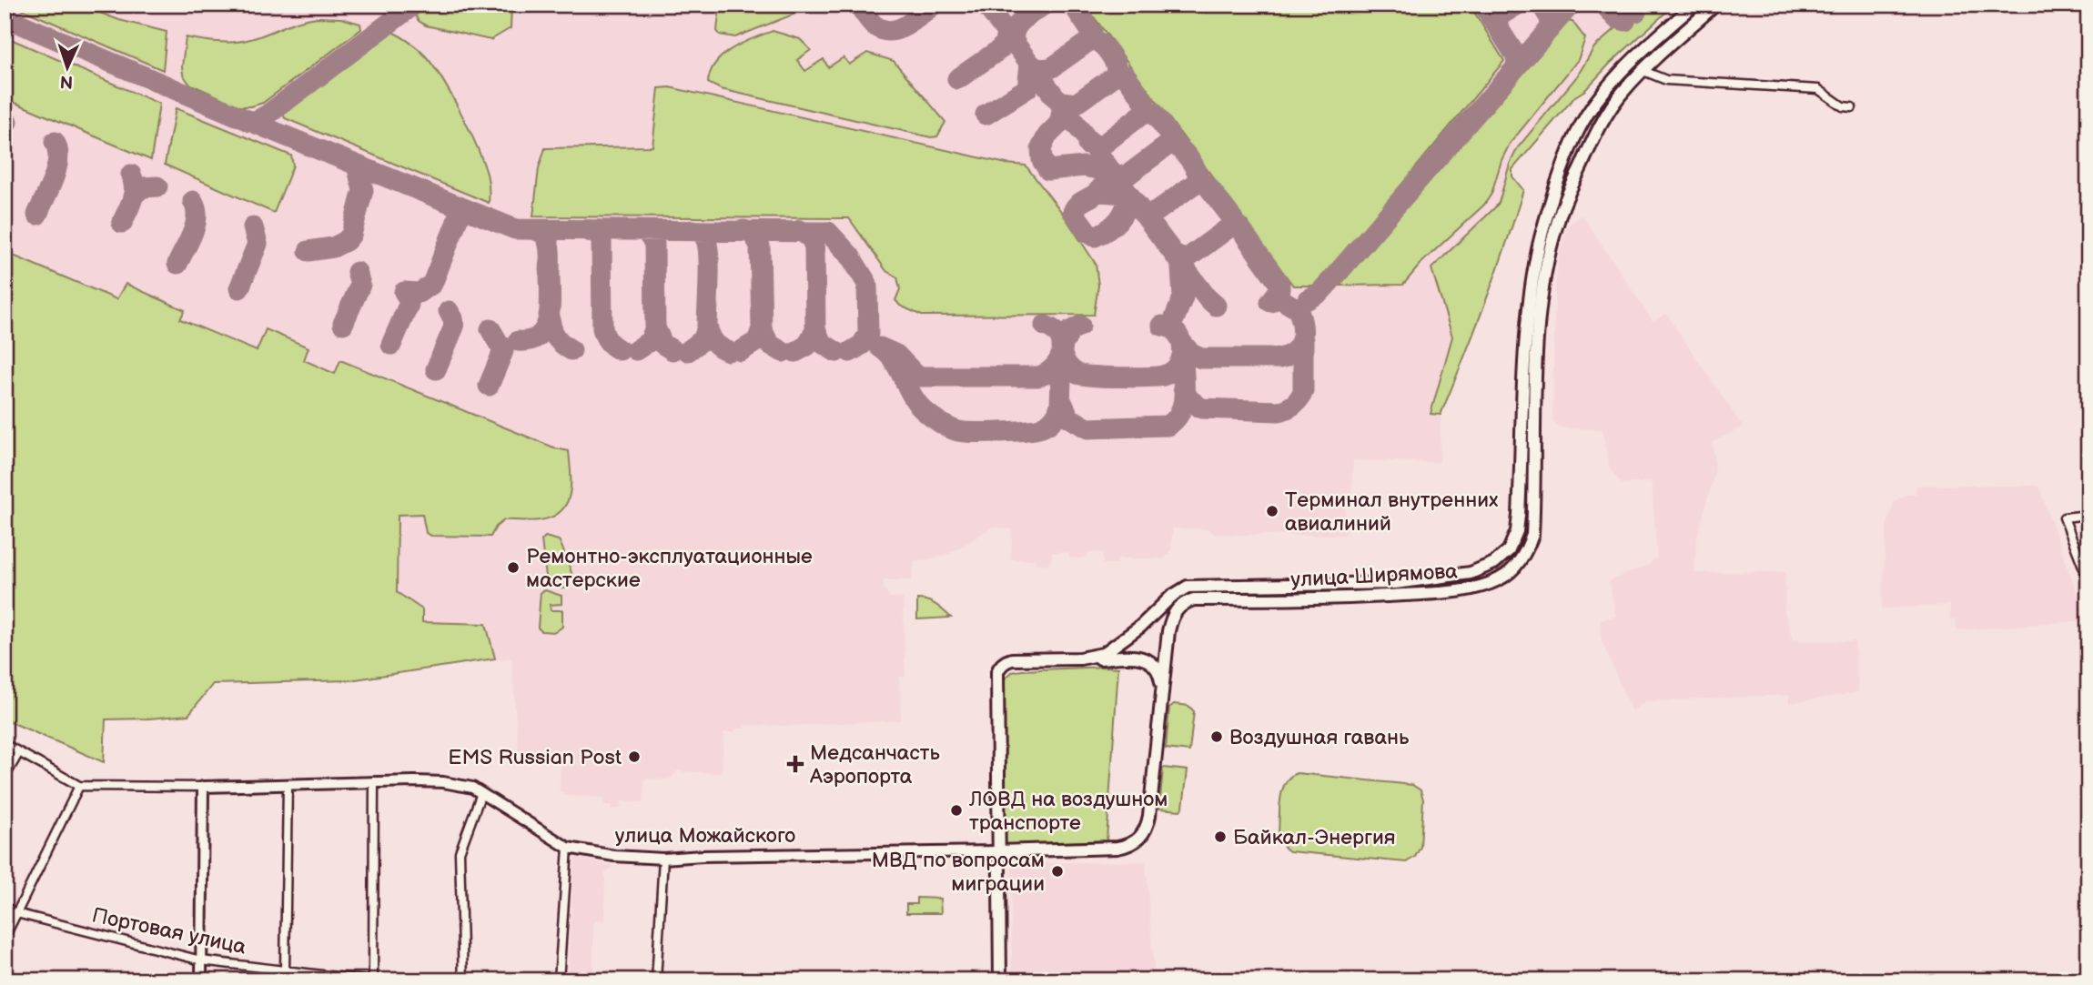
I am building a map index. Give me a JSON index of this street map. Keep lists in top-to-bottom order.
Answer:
{
  "streets": {
    "main road": ["улица Ширямова"],
    "street": ["улица Можайского", "Портовая улица"]
  },
  "crossings": [
    ["улица Ширямова", "улица Можайского"]
  ],
  "places": {
    "other": [
      "Терминал внутренних авиалиний",
      "Ремонтно-эксплуатационные мастерские",
      "Воздушная гавань",
      "EMS Russian Рost",
      "ЛОВД на воздушном транспорте",
      "Байкал-Энергия",
      "МВД по вопросам миграции"
    ],
    "health": ["Медсанчасть Аэропорта"]
  },
  "north": "bottom"
}
